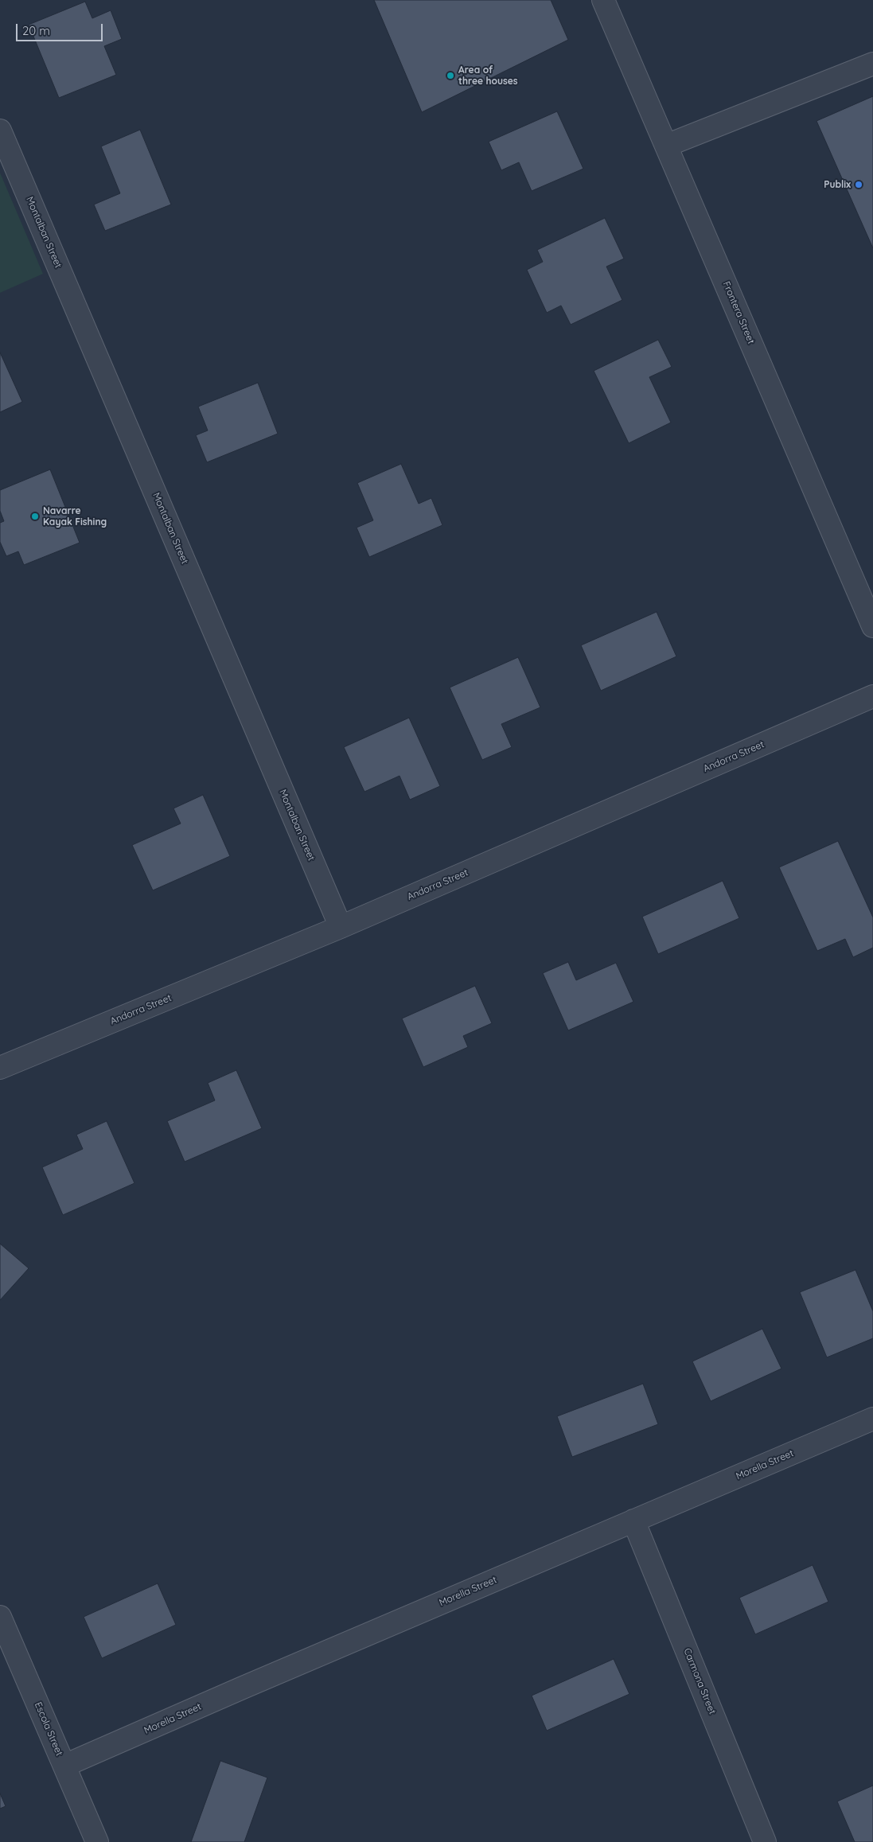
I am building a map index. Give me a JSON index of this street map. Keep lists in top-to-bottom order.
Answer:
{
  "streets": {
    "street": [
      "Montalban Street",
      "Frontera Street",
      "Andorra Street",
      "Morella Street",
      "Carmona Street",
      "Escola Street"
    ]
  },
  "crossings": [
    ["Montalban Street", "Andorra Street"],
    ["Morella Street", "Carmona Street"],
    ["Morella Street", "Escola Street"]
  ],
  "places": ["Area of three houses", "Publix", "Navarre Kayak Fishing"],
  "scale_bar": "20 m"
}
